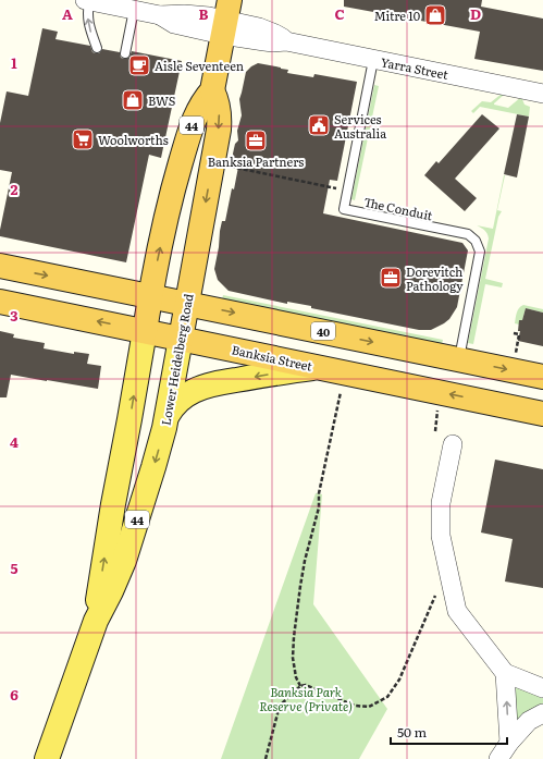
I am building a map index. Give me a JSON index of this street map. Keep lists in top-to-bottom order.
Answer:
{
  "streets": {
    "highway": [
      "44",
      "40",
      "Banksia Street",
      "Lower Heidelberg Road"
    ],
    "street": ["Yarra Street"],
    "lane": ["The Conduit"]
  },
  "crossings": [
    ["Yarra Street", "The Conduit"],
    ["Yarra Street", "Lower Heidelberg Road"],
    ["The Conduit", "40"],
    ["40", "Lower Heidelberg Road"],
    ["Banksia Street", "Lower Heidelberg Road"]
  ],
  "parks": ["Banksia Park Reserve (Private)"],
  "places": {
    "shop": ["Mitre 10", "BWS"],
    "cafe": ["Aisle Seventeen"],
    "public building": ["Services Australia"],
    "supermarket": ["Woolworths"],
    "office": ["Banksia Partners", "Dorevitch Pathology"]
  },
  "scale_bar": "50 m",
  "grid": {
    "columns": [
      "A",
      "B",
      "C",
      "D"
    ],
    "rows": [
      "1",
      "2",
      "3",
      "4",
      "5",
      "6"
    ]
  }
}
